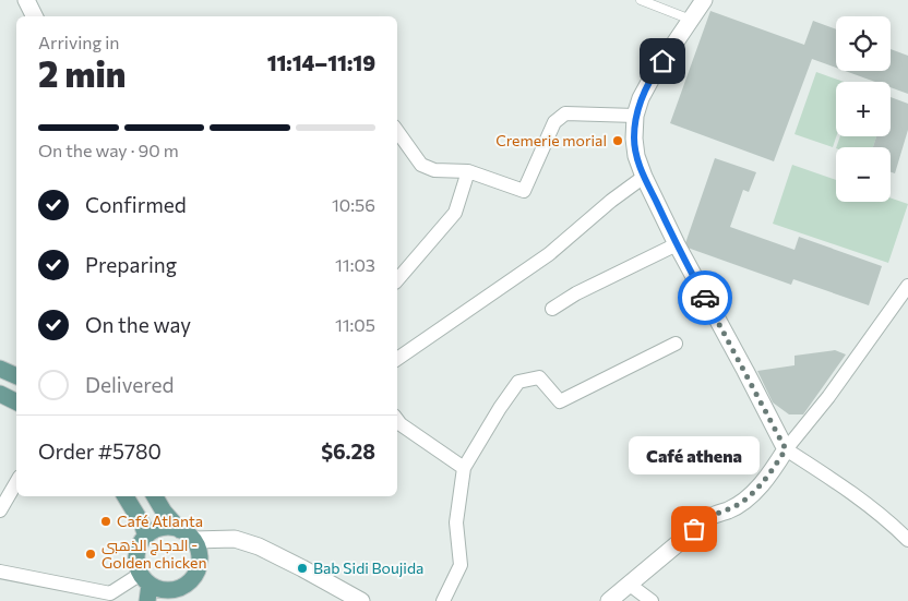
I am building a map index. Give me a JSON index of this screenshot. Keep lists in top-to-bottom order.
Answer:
{
  "places": [
    "Cremerie morial",
    "Café Atlanta",
    "Café athena",
    "الدجاج الذهبي - Golden chicken",
    "Bab Sidi Boujida"
  ],
  "page": {
    "map_buttons": ["+", "−"],
    "heading": ["2 min", "Arriving in", "11:14–11:19"],
    "panel": ["Order #5780", "$6.28"],
    "bar": "On the way · 90 m",
    "list": [
      ["Confirmed", "10:56"],
      ["Preparing", "11:03"],
      ["On the way", "11:05"],
      "Delivered"
    ],
    "bubble": "Café athena"
  }
}
